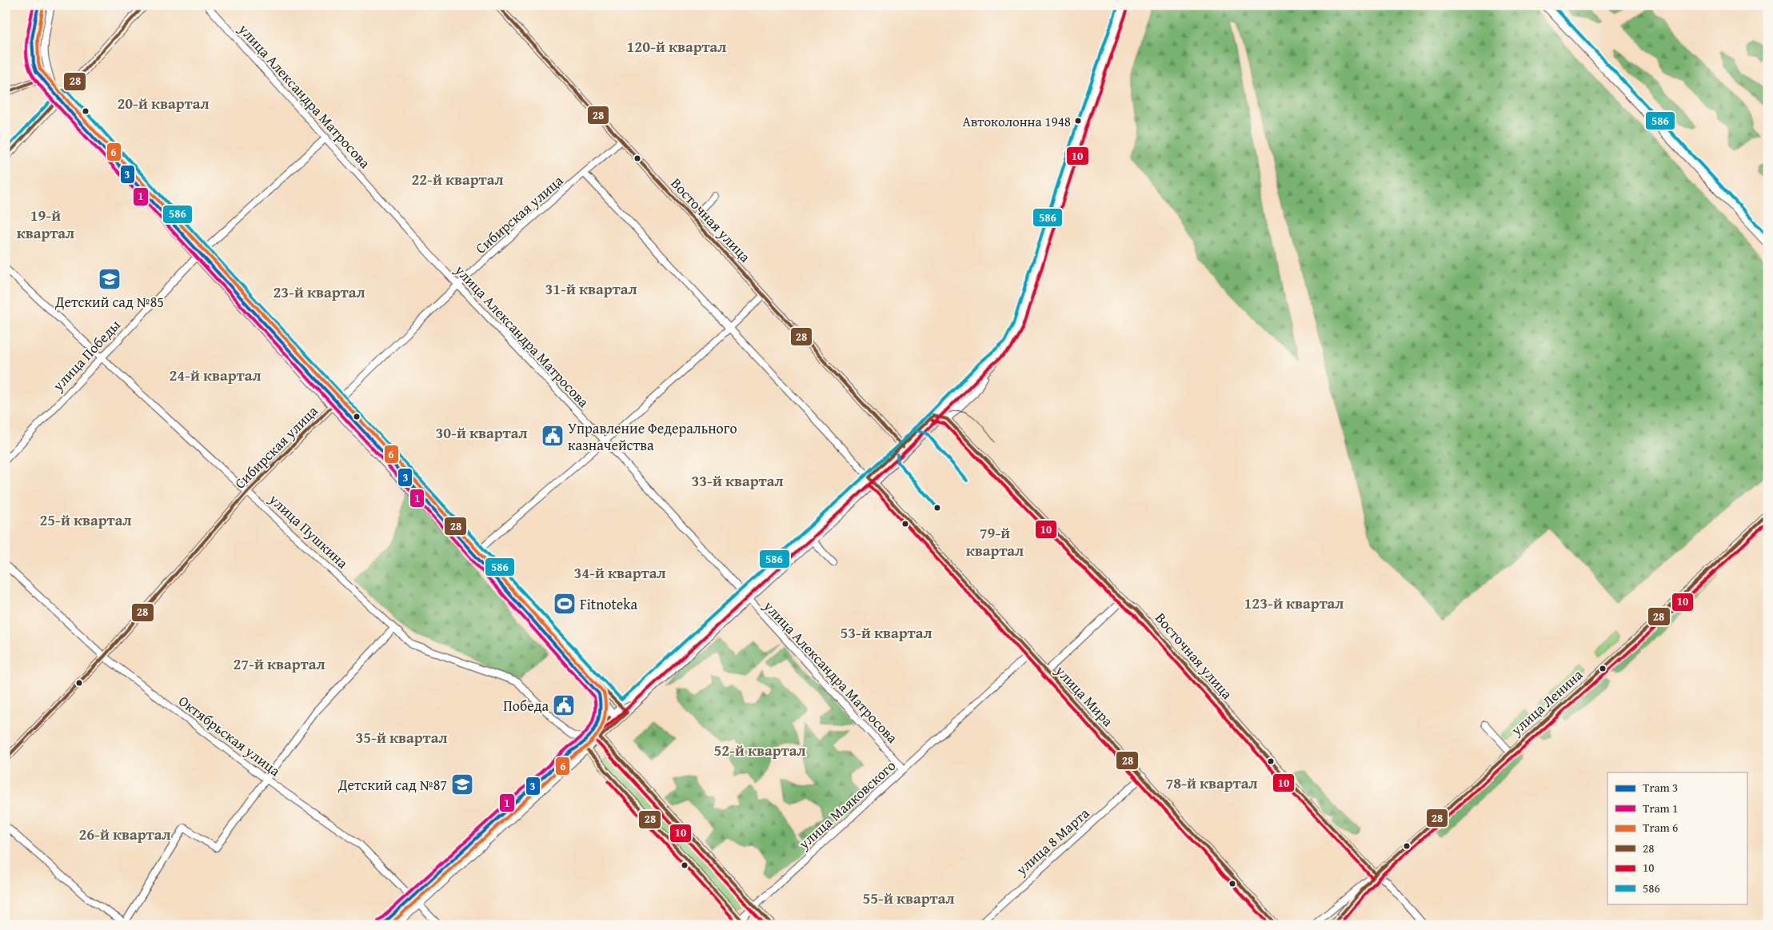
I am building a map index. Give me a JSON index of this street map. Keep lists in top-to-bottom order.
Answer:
{
  "streets": {
    "street": [
      "улица Александра Матросова",
      "Сибирская улица",
      "Восточная улица",
      "улица Победы",
      "улица Пушкина",
      "улица Мира",
      "улица Ленина",
      "Октябрьская улица",
      "улица Маяковского",
      "улица 8 Марта"
    ]
  },
  "crossings": [
    ["улица Александра Матросова", "Сибирская улица"],
    ["улица Александра Матросова", "улица Победы"],
    ["улица Александра Матросова", "улица Маяковского"],
    ["Сибирская улица", "Восточная улица"],
    ["Сибирская улица", "улица Пушкина"],
    ["Сибирская улица", "улица Мира"],
    ["Сибирская улица", "Октябрьская улица"],
    ["Восточная улица", "улица Ленина"],
    ["улица Победы", "улица Пушкина"],
    ["улица Мира", "улица Маяковского"],
    ["улица Мира", "улица 8 Марта"]
  ],
  "districts": [
    "120-й квартал",
    "20-й квартал",
    "22-й квартал",
    "19-й квартал",
    "31-й квартал",
    "23-й квартал",
    "24-й квартал",
    "30-й квартал",
    "33-й квартал",
    "25-й квартал",
    "79-й квартал",
    "34-й квартал",
    "123-й квартал",
    "53-й квартал",
    "27-й квартал",
    "35-й квартал",
    "52-й квартал",
    "78-й квартал",
    "26-й квартал",
    "55-й квартал"
  ],
  "places": {
    "other": ["Автоколонна 1948"],
    "school or university": ["Детский сад №85", "Детский сад №87"],
    "public building": ["Управление Федерального казначейства", "Победа"],
    "sports": ["Fitnoteka"]
  },
  "lines": [
    "tram line 3",
    "tram line 1",
    "transit line 28",
    "transit line 586",
    "tram line 6",
    "transit line 10"
  ],
  "legend": [
    "Tram 3",
    "Tram 1",
    "Tram 6",
    "28",
    "10",
    "586"
  ]
}
